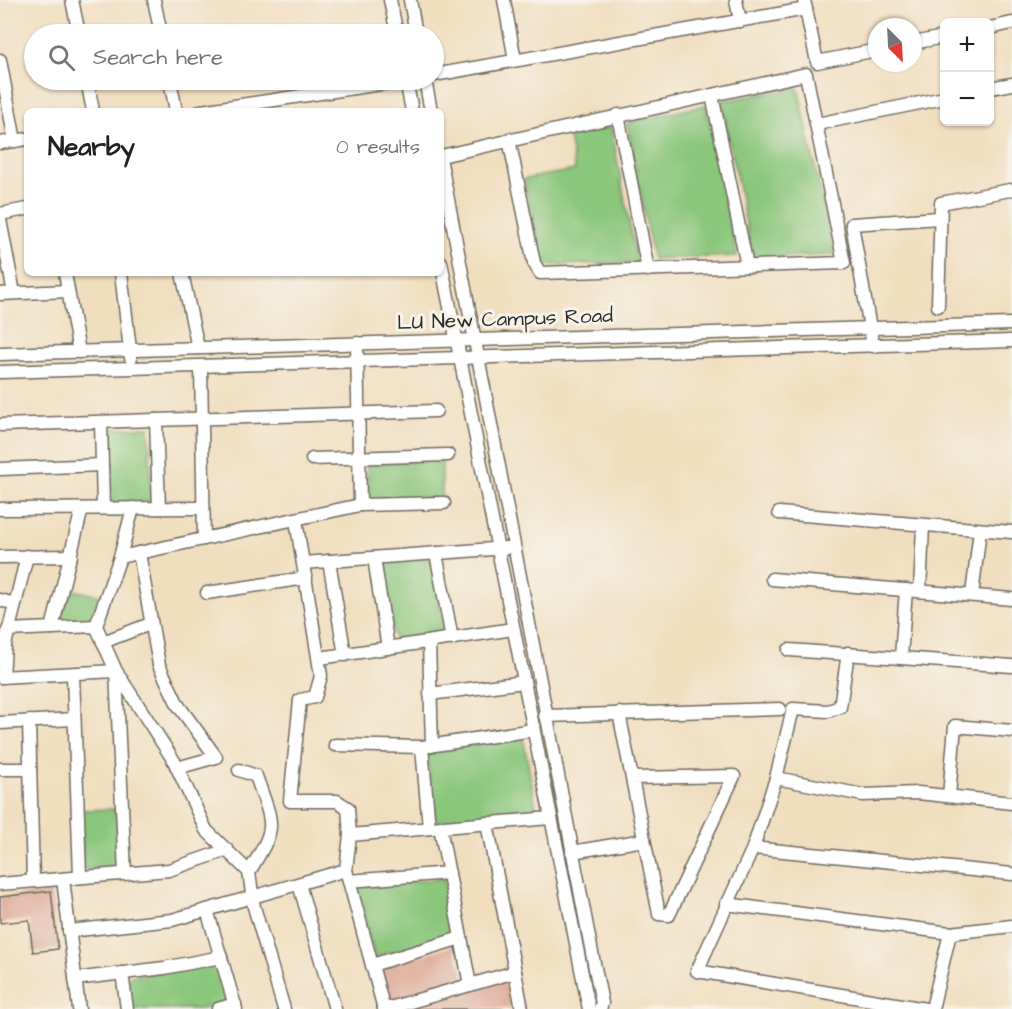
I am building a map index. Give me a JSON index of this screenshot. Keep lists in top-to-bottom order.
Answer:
{
  "streets": {
    "street": ["LU New Campus Road"]
  },
  "north": "bottom right",
  "page": {
    "map_buttons": ["+", "−"],
    "search": "Search here",
    "heading": ["Nearby", "0 results"]
  }
}
